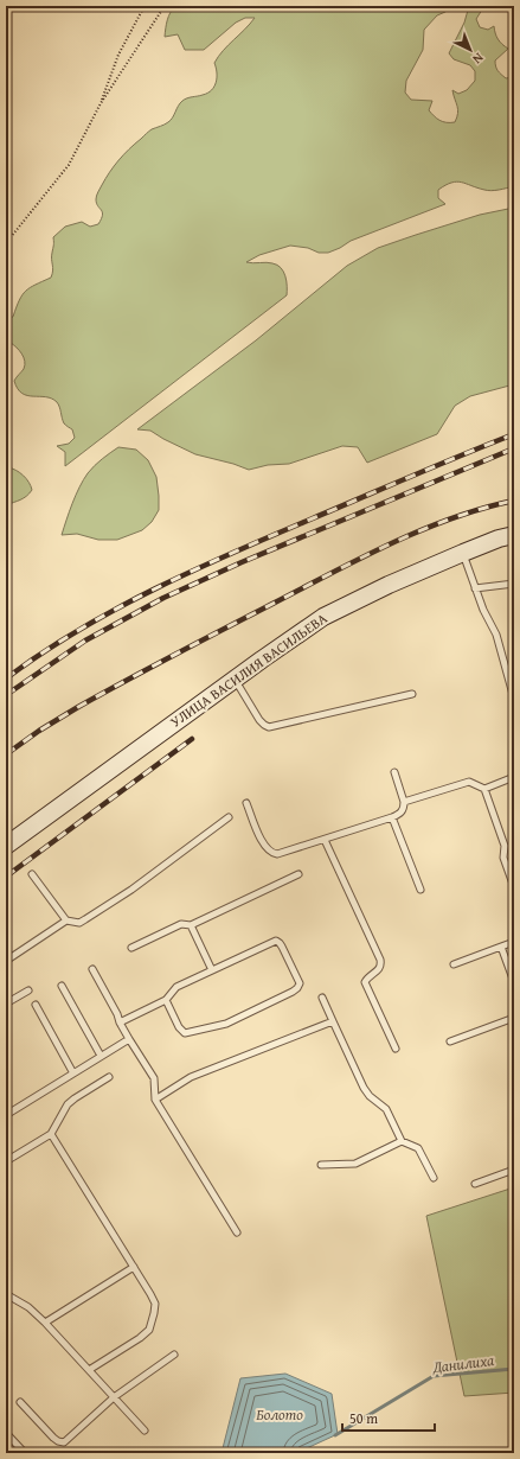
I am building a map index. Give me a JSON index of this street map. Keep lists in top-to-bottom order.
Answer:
{
  "streets": {
    "main road": ["УЛИЦА ВАСИЛИЯ ВАСИЛЬЕВА"]
  },
  "water": ["Данилиха", "Болото"],
  "scale_bar": "50 m",
  "north": "bottom right"
}
